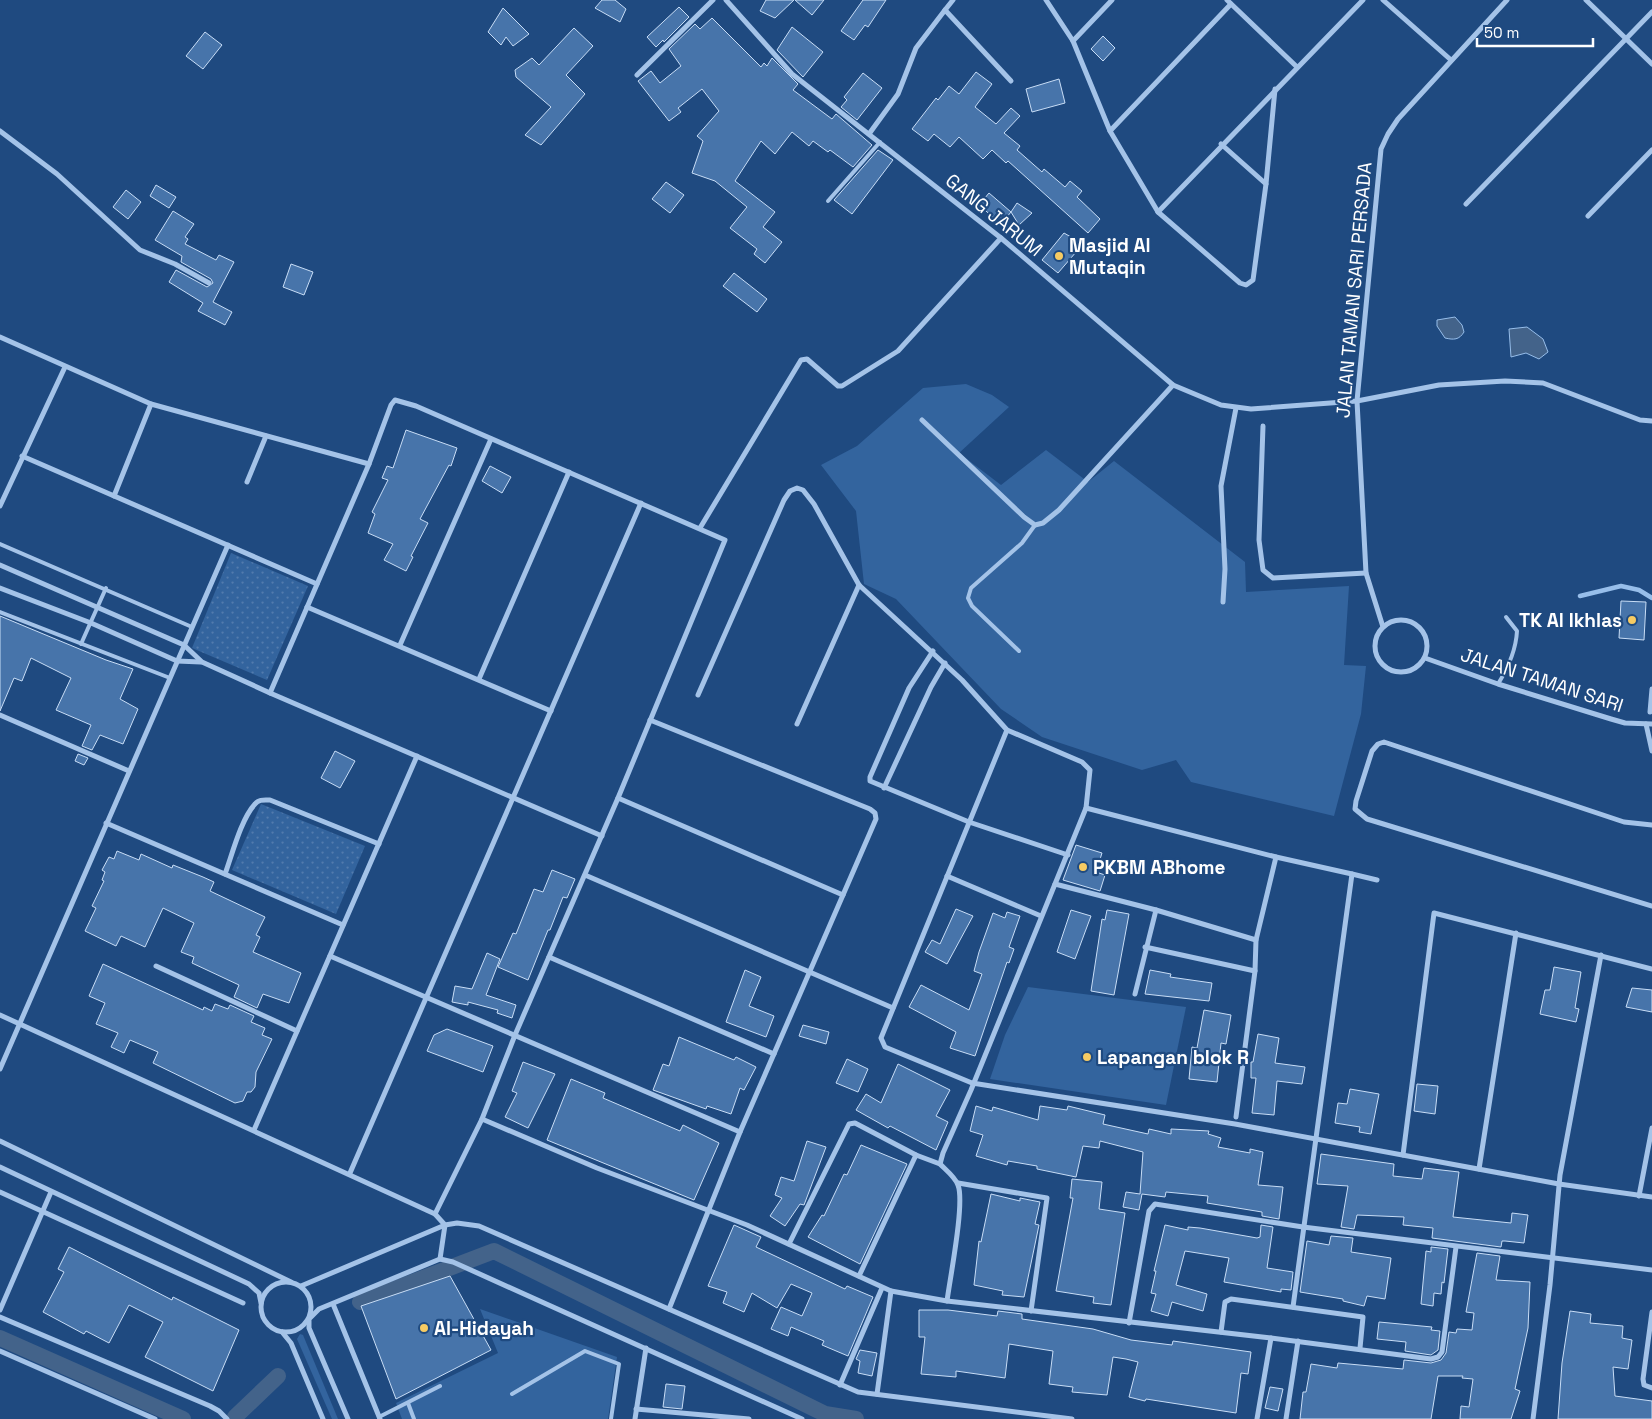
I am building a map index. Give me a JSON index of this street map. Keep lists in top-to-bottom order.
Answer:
{
  "streets": {
    "street": ["GANG JARUM", "JALAN TAMAN SARI PERSADA", "JALAN TAMAN SARI"]
  },
  "crossings": [
    ["GANG JARUM", "JALAN TAMAN SARI PERSADA"],
    ["JALAN TAMAN SARI PERSADA", "JALAN TAMAN SARI"]
  ],
  "places": [
    "Masjid Al Mutaqin",
    "TK Al Ikhlas",
    "PKBM ABhome",
    "Lapangan blok R",
    "Al-Hidayah"
  ],
  "scale_bar": "50 m"
}
